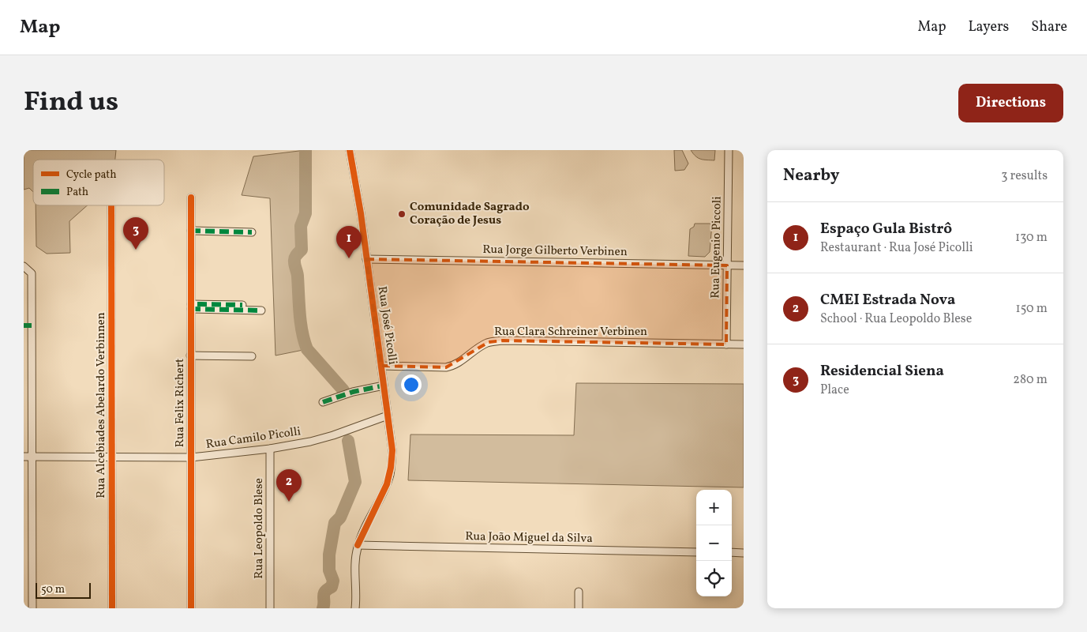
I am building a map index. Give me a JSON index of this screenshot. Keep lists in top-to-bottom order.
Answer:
{
  "streets": {
    "street": [
      "Rua Eugenio Piccoli",
      "Rua Jorge Gilberto Verbinen",
      "Rua José Picolli",
      "Rua Clara Schreiner Verbinen",
      "Rua Felix Richert",
      "Rua Alcebiades Abelardo Verbinnen",
      "Rua Camilo Picolli",
      "Rua Leopoldo Blese",
      "Rua João Miguel da Silva"
    ]
  },
  "crossings": [
    ["Rua Eugenio Piccoli", "Rua Jorge Gilberto Verbinen"],
    ["Rua Eugenio Piccoli", "Rua Clara Schreiner Verbinen"],
    ["Rua Jorge Gilberto Verbinen", "Rua José Picolli"],
    ["Rua José Picolli", "Rua Clara Schreiner Verbinen"],
    ["Rua José Picolli", "Rua Camilo Picolli"],
    ["Rua José Picolli", "Rua João Miguel da Silva"],
    ["Rua Felix Richert", "Rua Camilo Picolli"],
    ["Rua Alcebiades Abelardo Verbinnen", "Rua Camilo Picolli"],
    ["Rua Camilo Picolli", "Rua Leopoldo Blese"]
  ],
  "places": ["Comunidade Sagrado Coração de Jesus"],
  "legend": ["Cycle path", "Path"],
  "scale_bar": "50 m",
  "page": {
    "header": "Map",
    "nav": ["Map", "Layers", "Share"],
    "title": "Find us",
    "buttons": "Directions",
    "heading": ["Nearby", "3 results"],
    "list": [
      {
        "mark": "1",
        "name": "Espaço Gula Bistrô",
        "note": "Restaurant · Rua José Picolli",
        "value": "130 m"
      },
      {
        "mark": "2",
        "name": "CMEI Estrada Nova",
        "note": "School · Rua Leopoldo Blese",
        "value": "150 m"
      },
      {
        "mark": "3",
        "name": "Residencial Siena",
        "note": "Place",
        "value": "280 m"
      }
    ],
    "pins": ["3", "1", "2"],
    "map_buttons": ["+", "−"],
    "scale": "50 m"
  }
}
